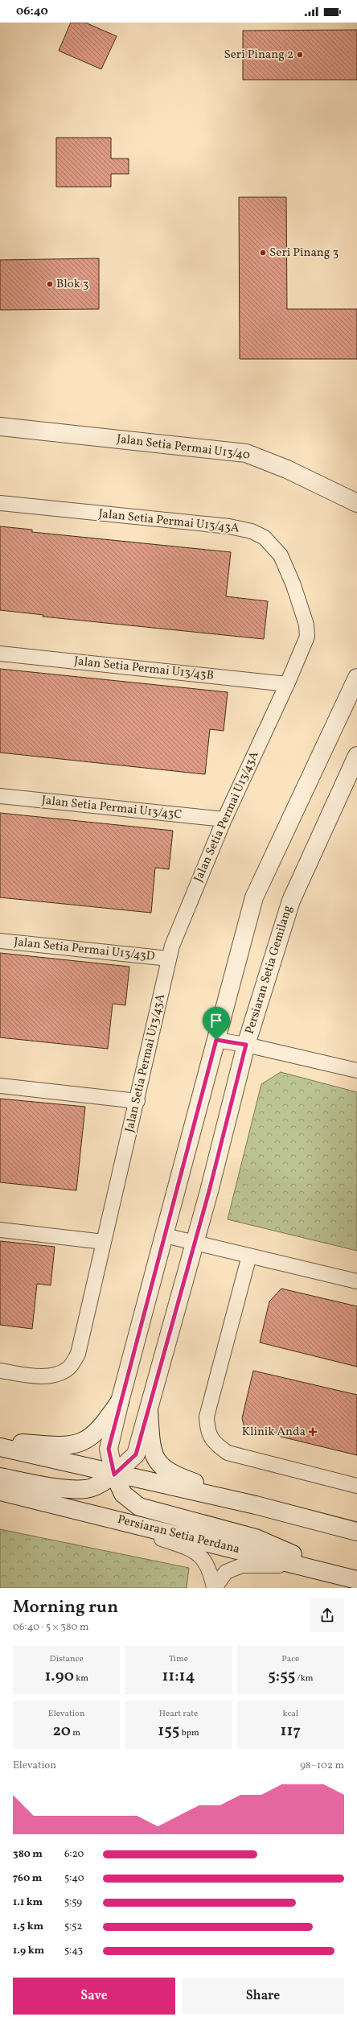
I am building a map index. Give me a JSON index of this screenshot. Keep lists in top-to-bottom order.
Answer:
{
  "streets": {
    "street": [
      "Jalan Setia Permai U13/40",
      "Jalan Setia Permai U13/43A",
      "Jalan Setia Permai U13/43B",
      "Jalan Setia Permai U13/43C",
      "Jalan Setia Permai U13/43D",
      "Persiaran Setia Gemilang",
      "Persiaran Setia Perdana"
    ]
  },
  "crossings": [
    ["Jalan Setia Permai U13/43A", "Jalan Setia Permai U13/43B"],
    ["Jalan Setia Permai U13/43A", "Jalan Setia Permai U13/43C"],
    ["Jalan Setia Permai U13/43A", "Jalan Setia Permai U13/43D"]
  ],
  "places": {
    "other": ["Seri Pinang 2", "Seri Pinang 3", "Blok 3"],
    "health": ["Klinik Anda"]
  },
  "page": {
    "status": "06:40",
    "heading": ["Morning run", "06:40 · 5 × 380 m"],
    "stats": [
      ["Distance", "1.90 km"],
      ["Time", "11:14"],
      ["Pace", "5:55 /km"],
      ["Elevation", "20 m"],
      ["Heart rate", "155 bpm"],
      ["kcal", "117"]
    ],
    "chart": ["Elevation", "98–102 m"],
    "list": [
      {
        "name": "380 m",
        "note": "6:20"
      },
      {
        "name": "760 m",
        "note": "5:40"
      },
      {
        "name": "1.1 km",
        "note": "5:59"
      },
      {
        "name": "1.5 km",
        "note": "5:52"
      },
      {
        "name": "1.9 km",
        "note": "5:43"
      }
    ],
    "buttons": ["Save", "Share"]
  }
}
